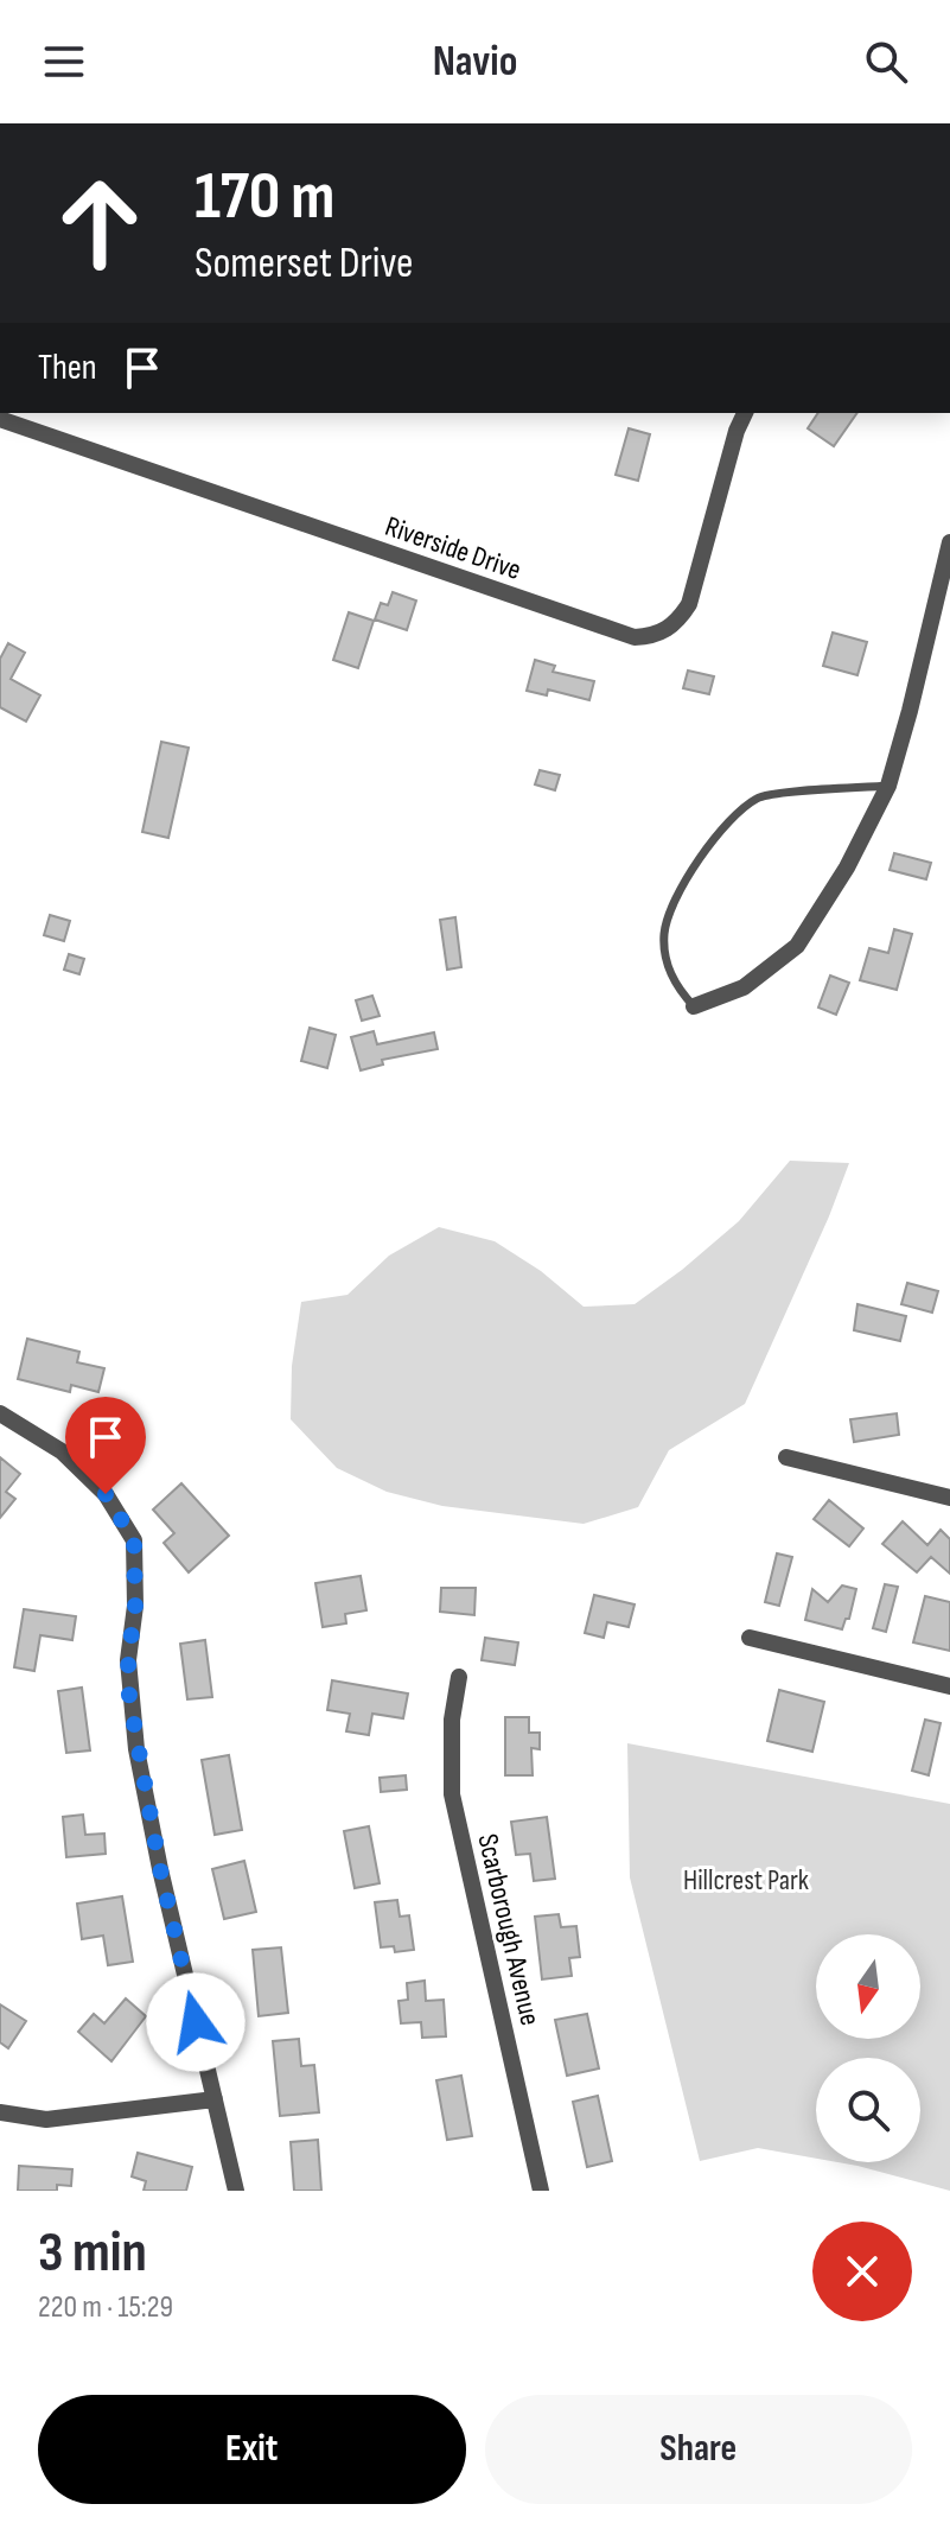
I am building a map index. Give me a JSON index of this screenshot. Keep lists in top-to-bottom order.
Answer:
{
  "streets": {
    "street": ["Riverside Drive", "Scarborough Avenue"]
  },
  "parks": ["Hillcrest Park"],
  "north": "bottom",
  "page": {
    "header": "Navio",
    "turn": ["170 m", "Somerset Drive"],
    "then": "Then",
    "heading": ["3 min", "220 m · 15:29"],
    "buttons": ["Exit", "Share"]
  }
}
